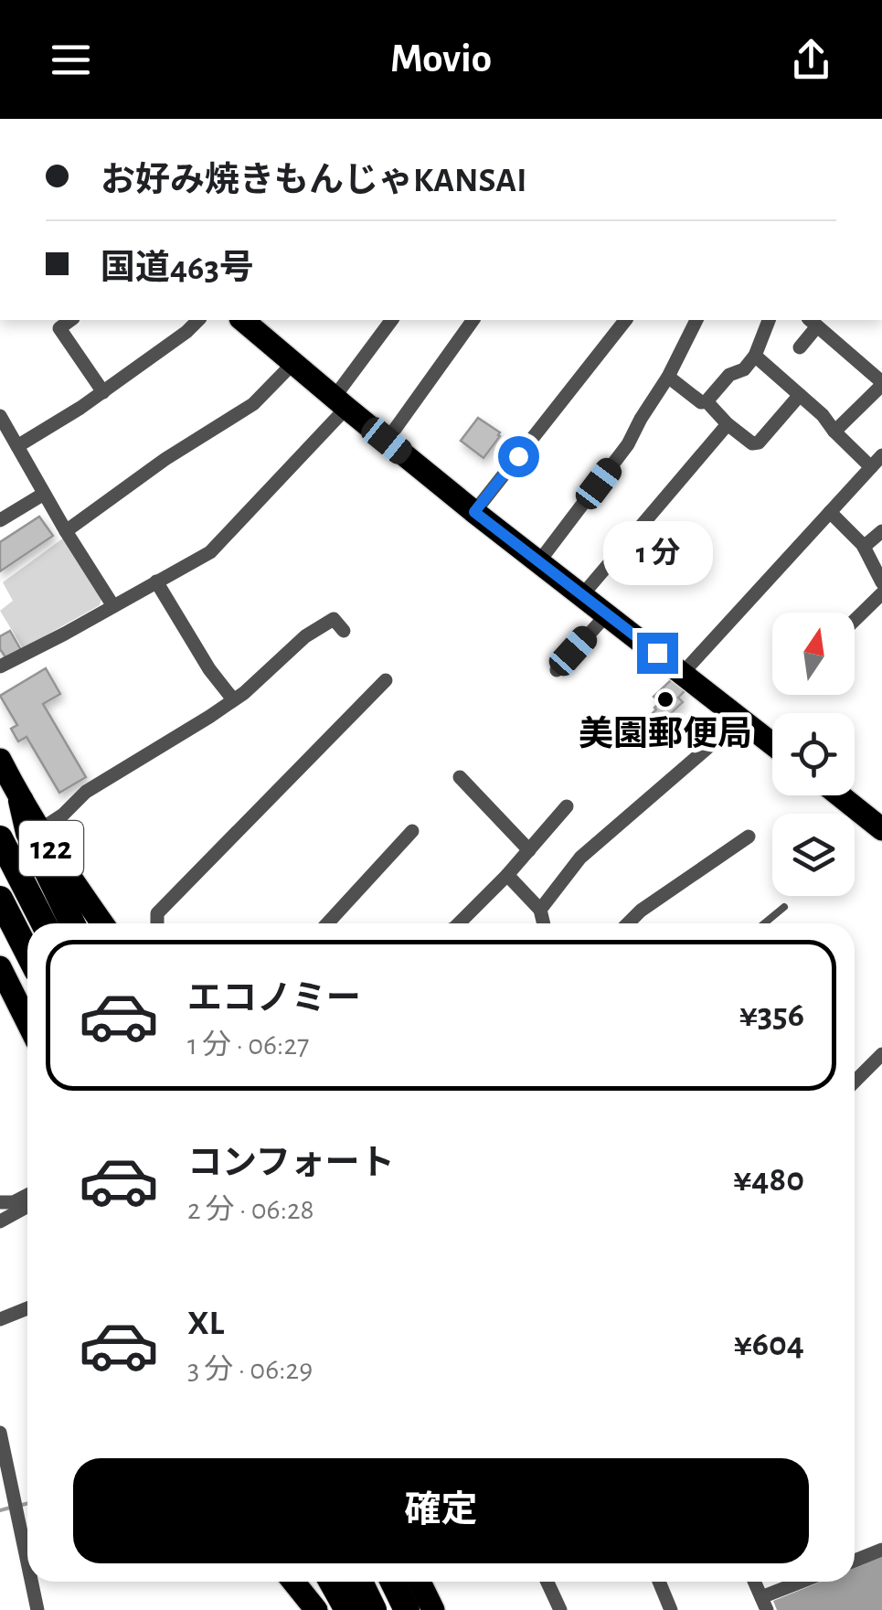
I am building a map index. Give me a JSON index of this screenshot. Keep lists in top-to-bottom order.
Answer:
{
  "streets": {
    "highway": ["122"]
  },
  "places": ["美園郵便局"],
  "north": "top",
  "page": {
    "header": "Movio",
    "banner": ["お好み焼きもんじゃKANSAI", "国道463号"],
    "bubble": "1 分",
    "list": [
      {
        "name": "エコノミー",
        "note": "1 分 · 06:27",
        "value": "¥356"
      },
      {
        "name": "コンフォート",
        "note": "2 分 · 06:28",
        "value": "¥480"
      },
      {
        "name": "XL",
        "note": "3 分 · 06:29",
        "value": "¥604"
      }
    ],
    "buttons": "確定"
  }
}
